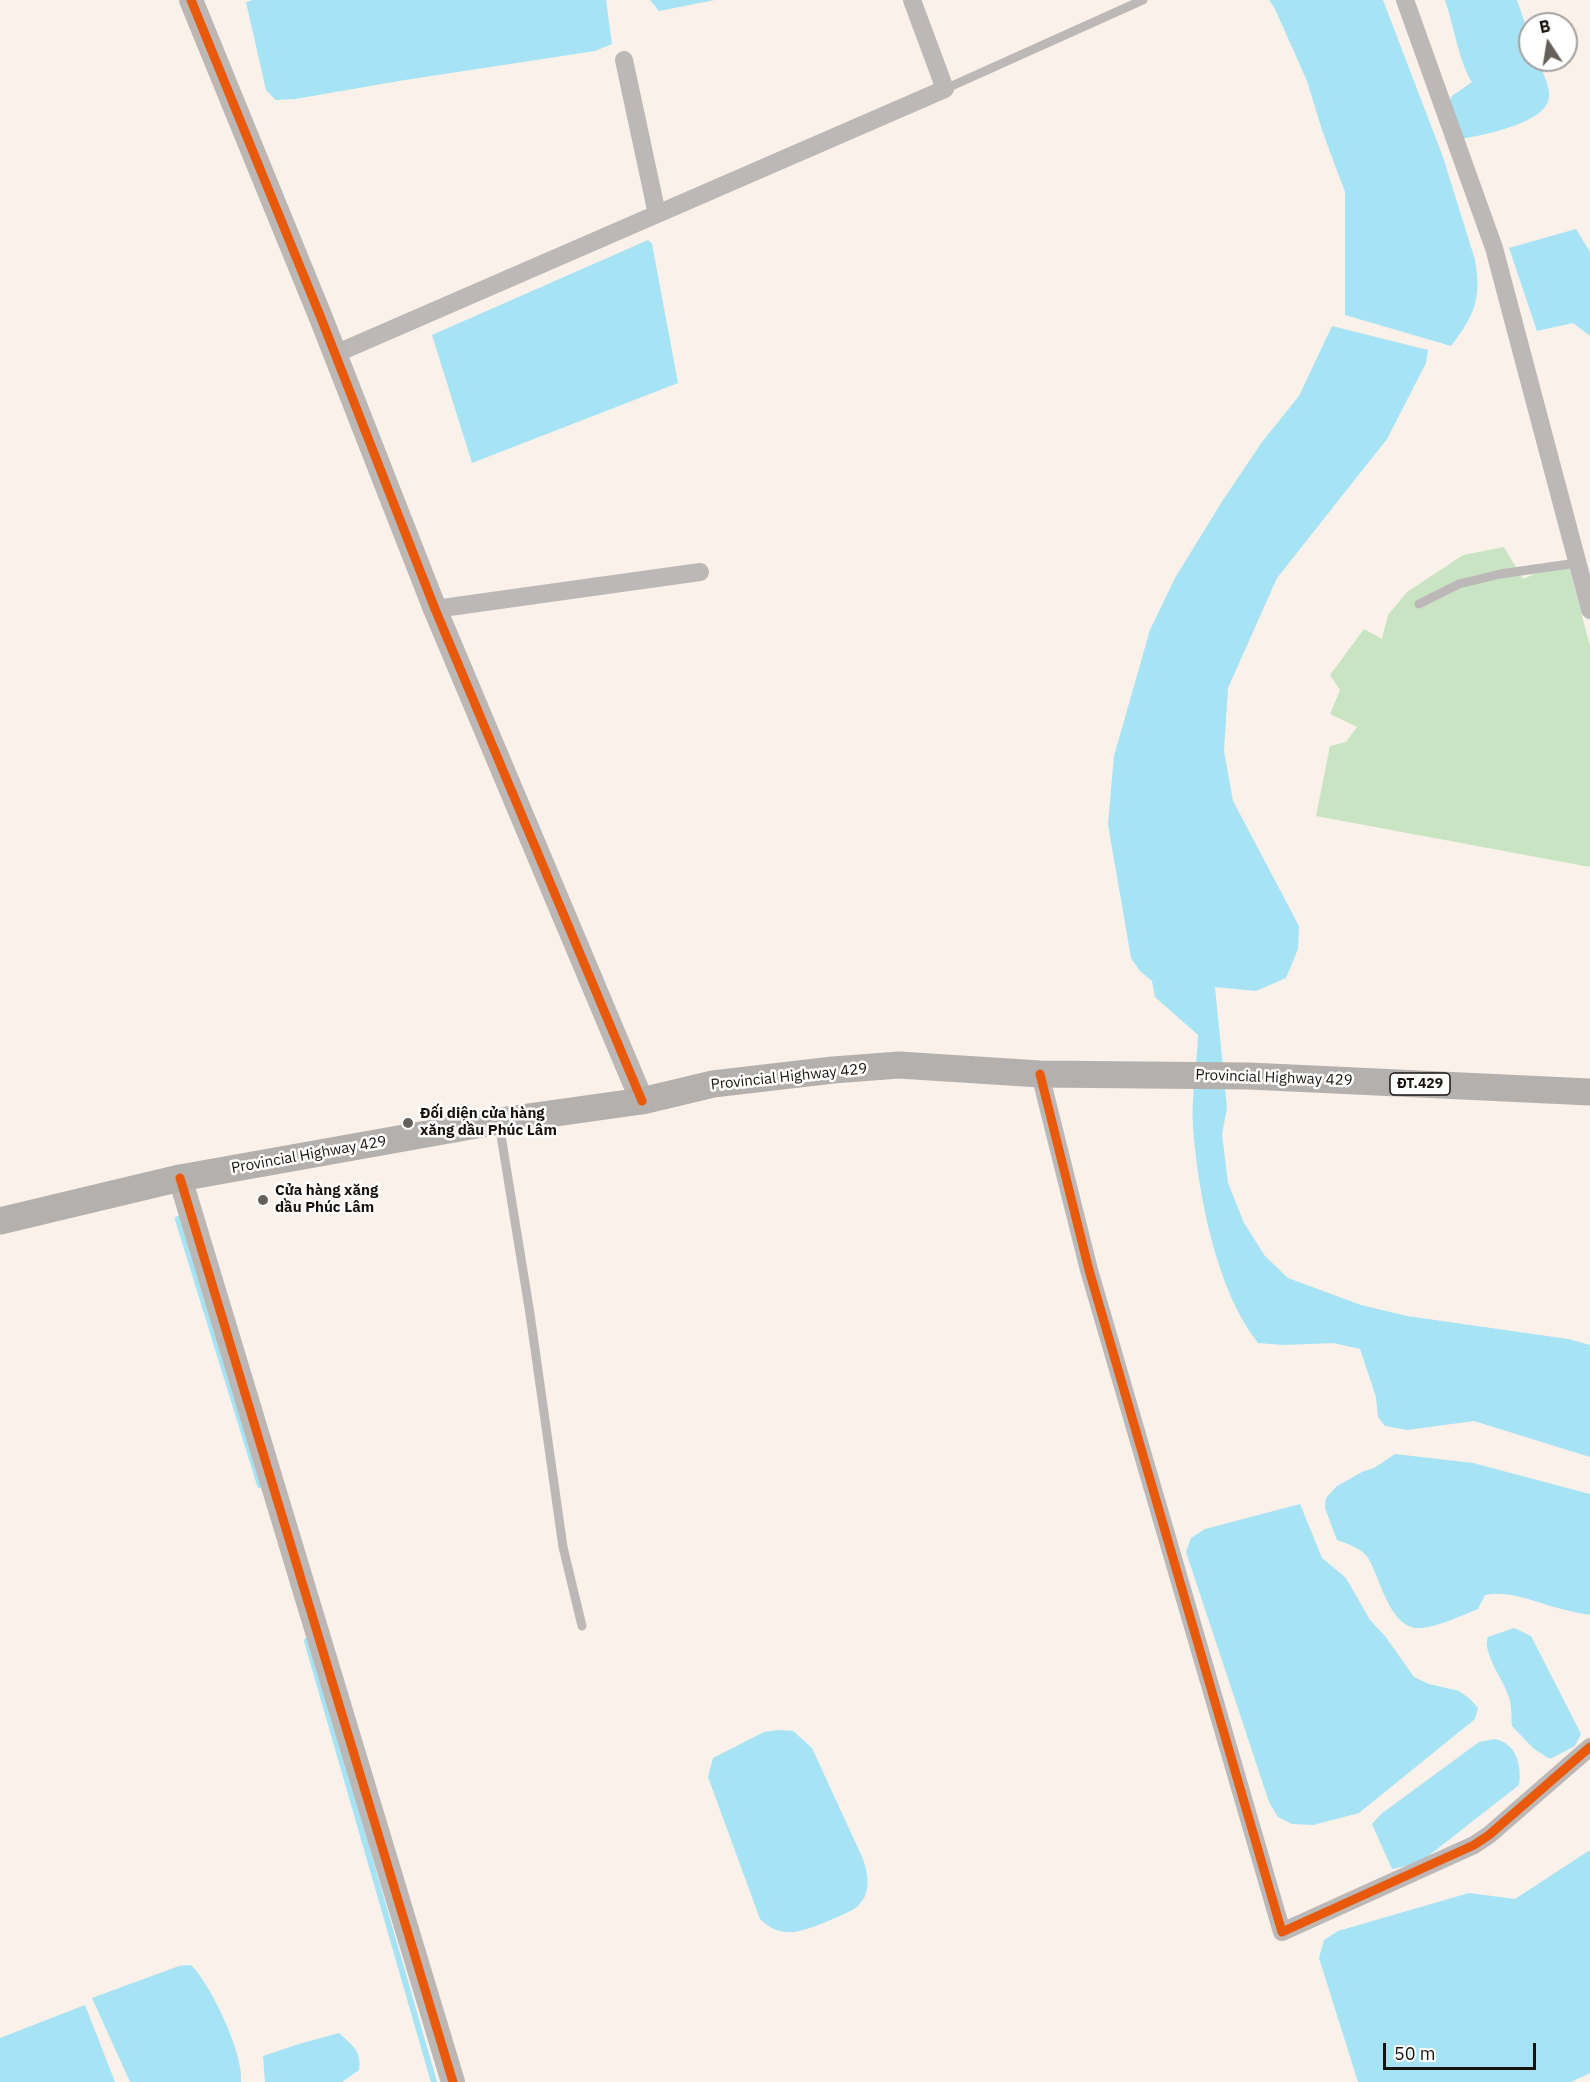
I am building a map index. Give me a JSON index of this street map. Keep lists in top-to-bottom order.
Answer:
{
  "streets": {
    "main road": ["Provincial Highway 429", "ĐT.429"]
  },
  "places": ["Đối diện cửa hàng xăng dầu Phúc Lâm", "Cửa hàng xăng dầu Phúc Lâm"],
  "scale_bar": "50 m",
  "north": "top"
}
